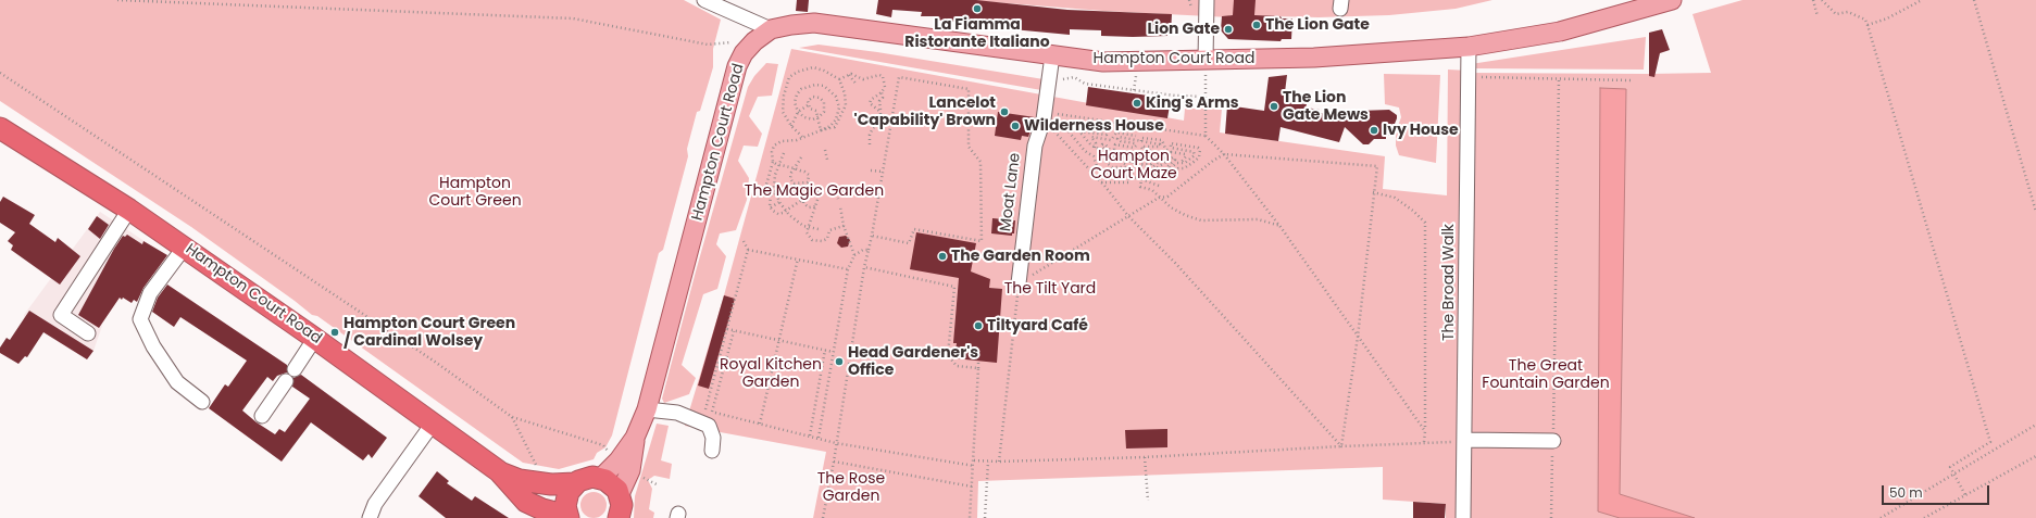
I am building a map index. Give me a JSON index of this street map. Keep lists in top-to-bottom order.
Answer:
{
  "streets": {
    "highway": ["Hampton Court Road"],
    "street": ["Moat Lane", "The Broad Walk"]
  },
  "crossings": [
    ["Hampton Court Road", "Moat Lane"],
    ["Hampton Court Road", "The Broad Walk"]
  ],
  "parks": [
    "Hampton Court Maze",
    "Hampton Court Green",
    "The Magic Garden",
    "The Tilt Yard",
    "Royal Kitchen Garden",
    "The Great Fountain Garden",
    "The Rose Garden"
  ],
  "places": [
    "La Fiamma Ristorante Italiano",
    "The Lion Gate",
    "Lion Gate",
    "King's Arms",
    "The Lion Gate Mews",
    "Lancelot 'Capability' Brown",
    "Wilderness House",
    "Ivy House",
    "The Garden Room",
    "Tiltyard Café",
    "Hampton Court Green / Cardinal Wolsey",
    "Head Gardener's Office"
  ],
  "scale_bar": "50 m"
}
